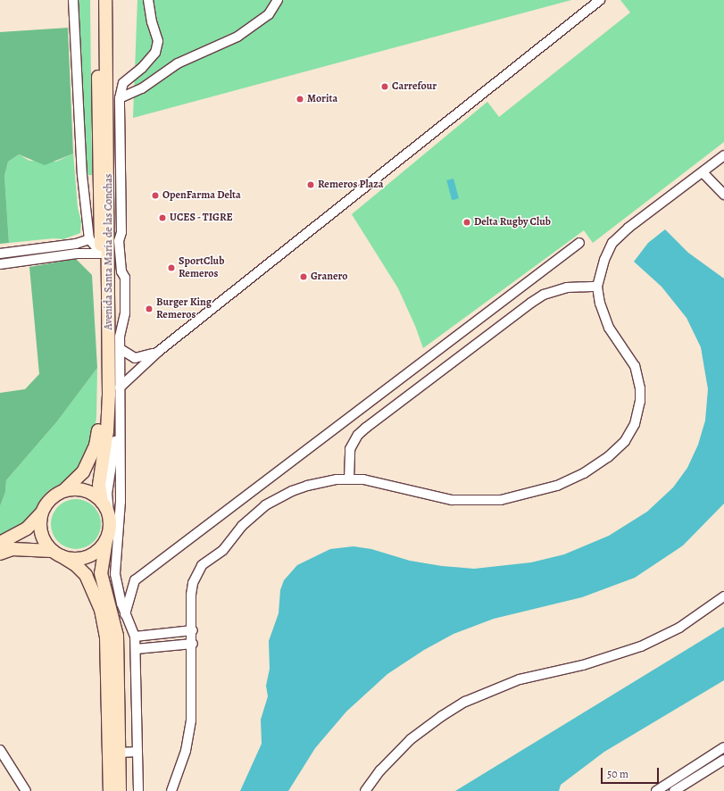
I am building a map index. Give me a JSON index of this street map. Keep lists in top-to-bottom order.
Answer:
{
  "streets": {
    "main road": ["Avenida Santa María de las Conchas"]
  },
  "places": [
    "Carrefour",
    "Morita",
    "Remeros Plaza",
    "OpenFarma Delta",
    "UCES - TIGRE",
    "Delta Rugby Club",
    "SportClub Remeros",
    "Granero",
    "Burger King Remeros"
  ],
  "scale_bar": "50 m"
}
